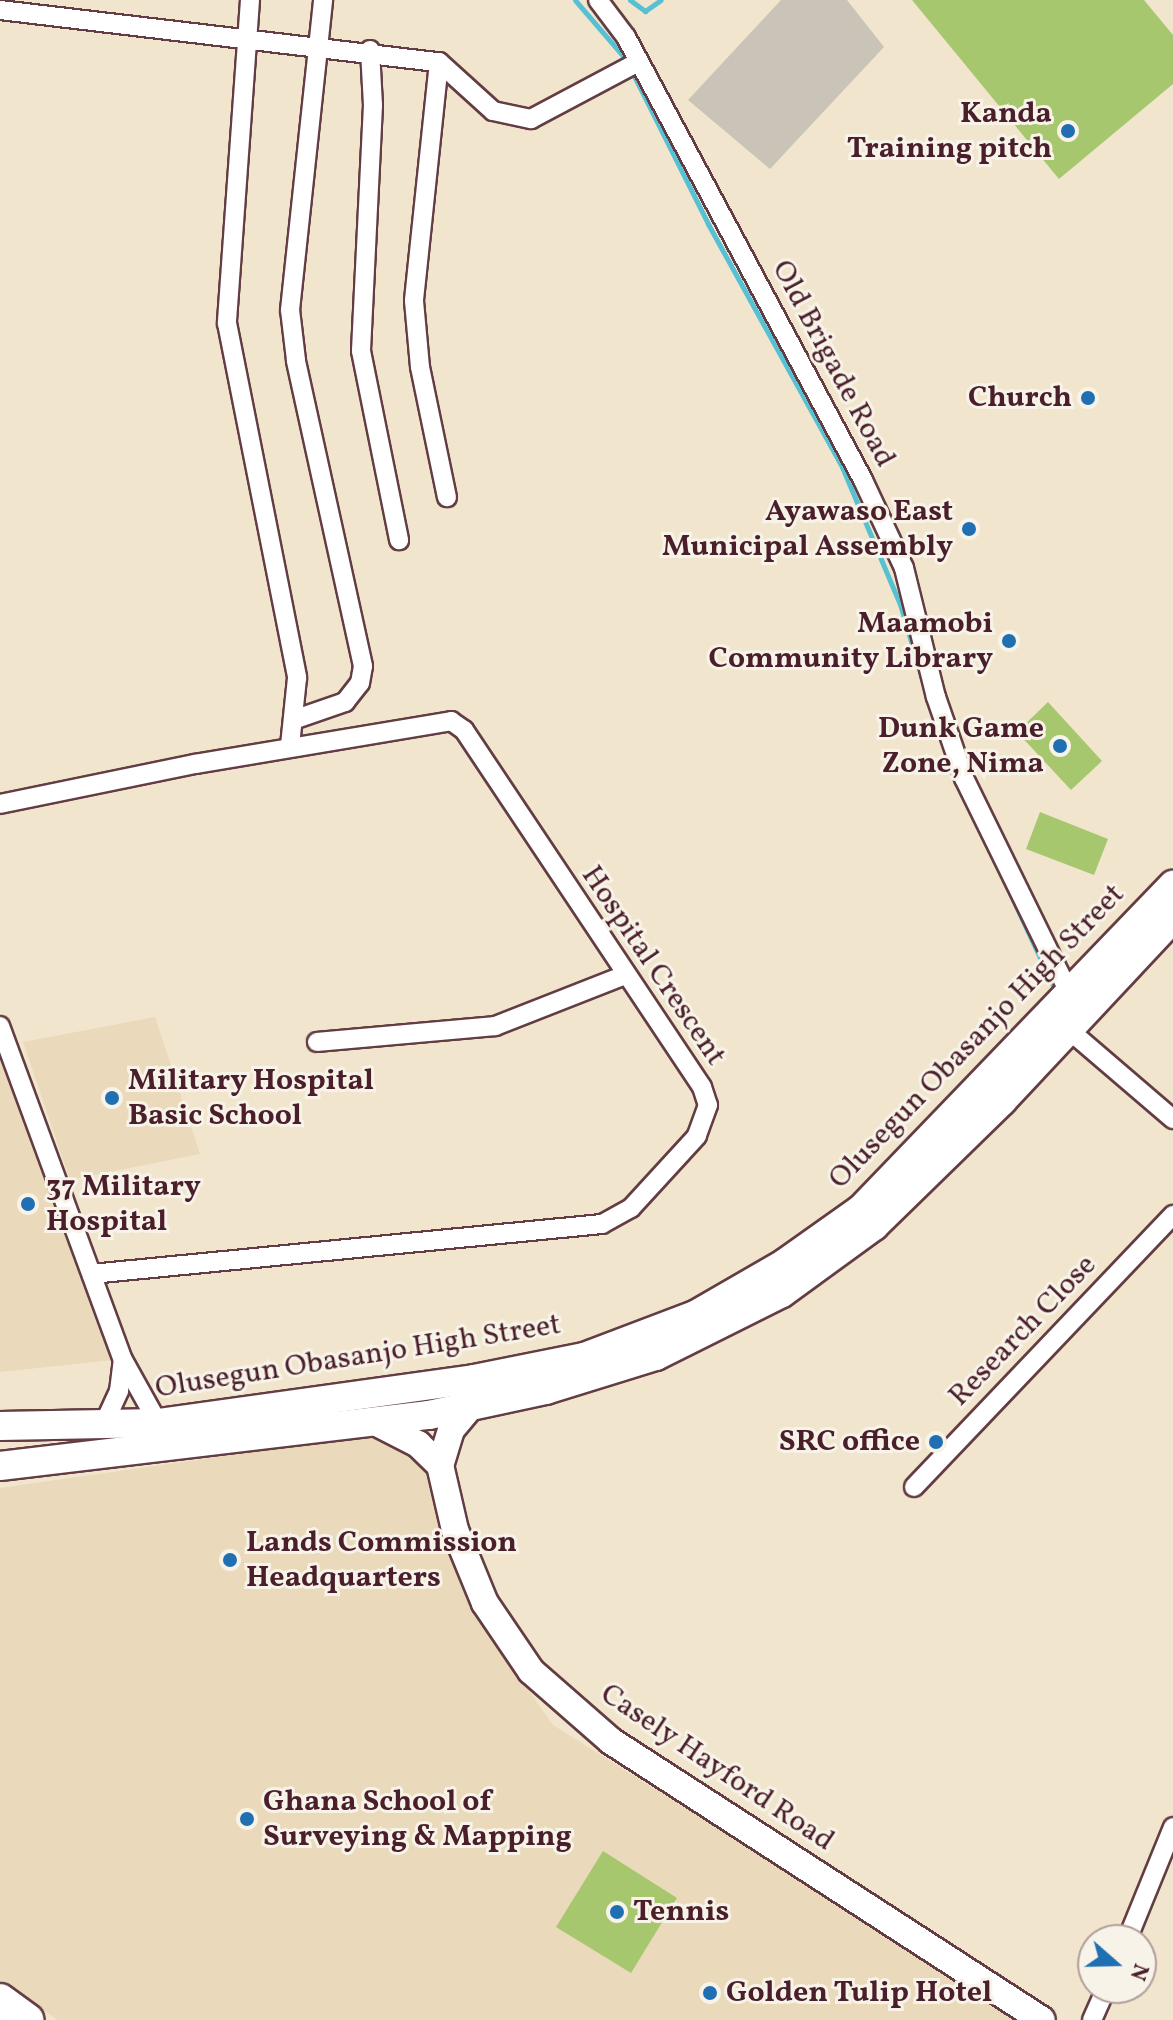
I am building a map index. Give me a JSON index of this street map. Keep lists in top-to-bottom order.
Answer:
{
  "streets": {
    "main road": ["Olusegun Obasanjo High Street"],
    "street": [
      "Old Brigade Road",
      "Hospital Crescent",
      "Research Close",
      "Casely Hayford Road"
    ]
  },
  "crossings": [
    ["Old Brigade Road", "Olusegun Obasanjo High Street"]
  ],
  "places": [
    "Kanda Training pitch",
    "Church",
    "Ayawaso East Municipal Assembly",
    "Maamobi Community Library",
    "Dunk Game Zone, Nima",
    "Military Hospital Basic School",
    "37 Military Hospital",
    "SRC office",
    "Lands Commission Headquarters",
    "Ghana School of Surveying & Mapping",
    "Tennis",
    "Golden Tulip Hotel"
  ],
  "north": "right"
}
